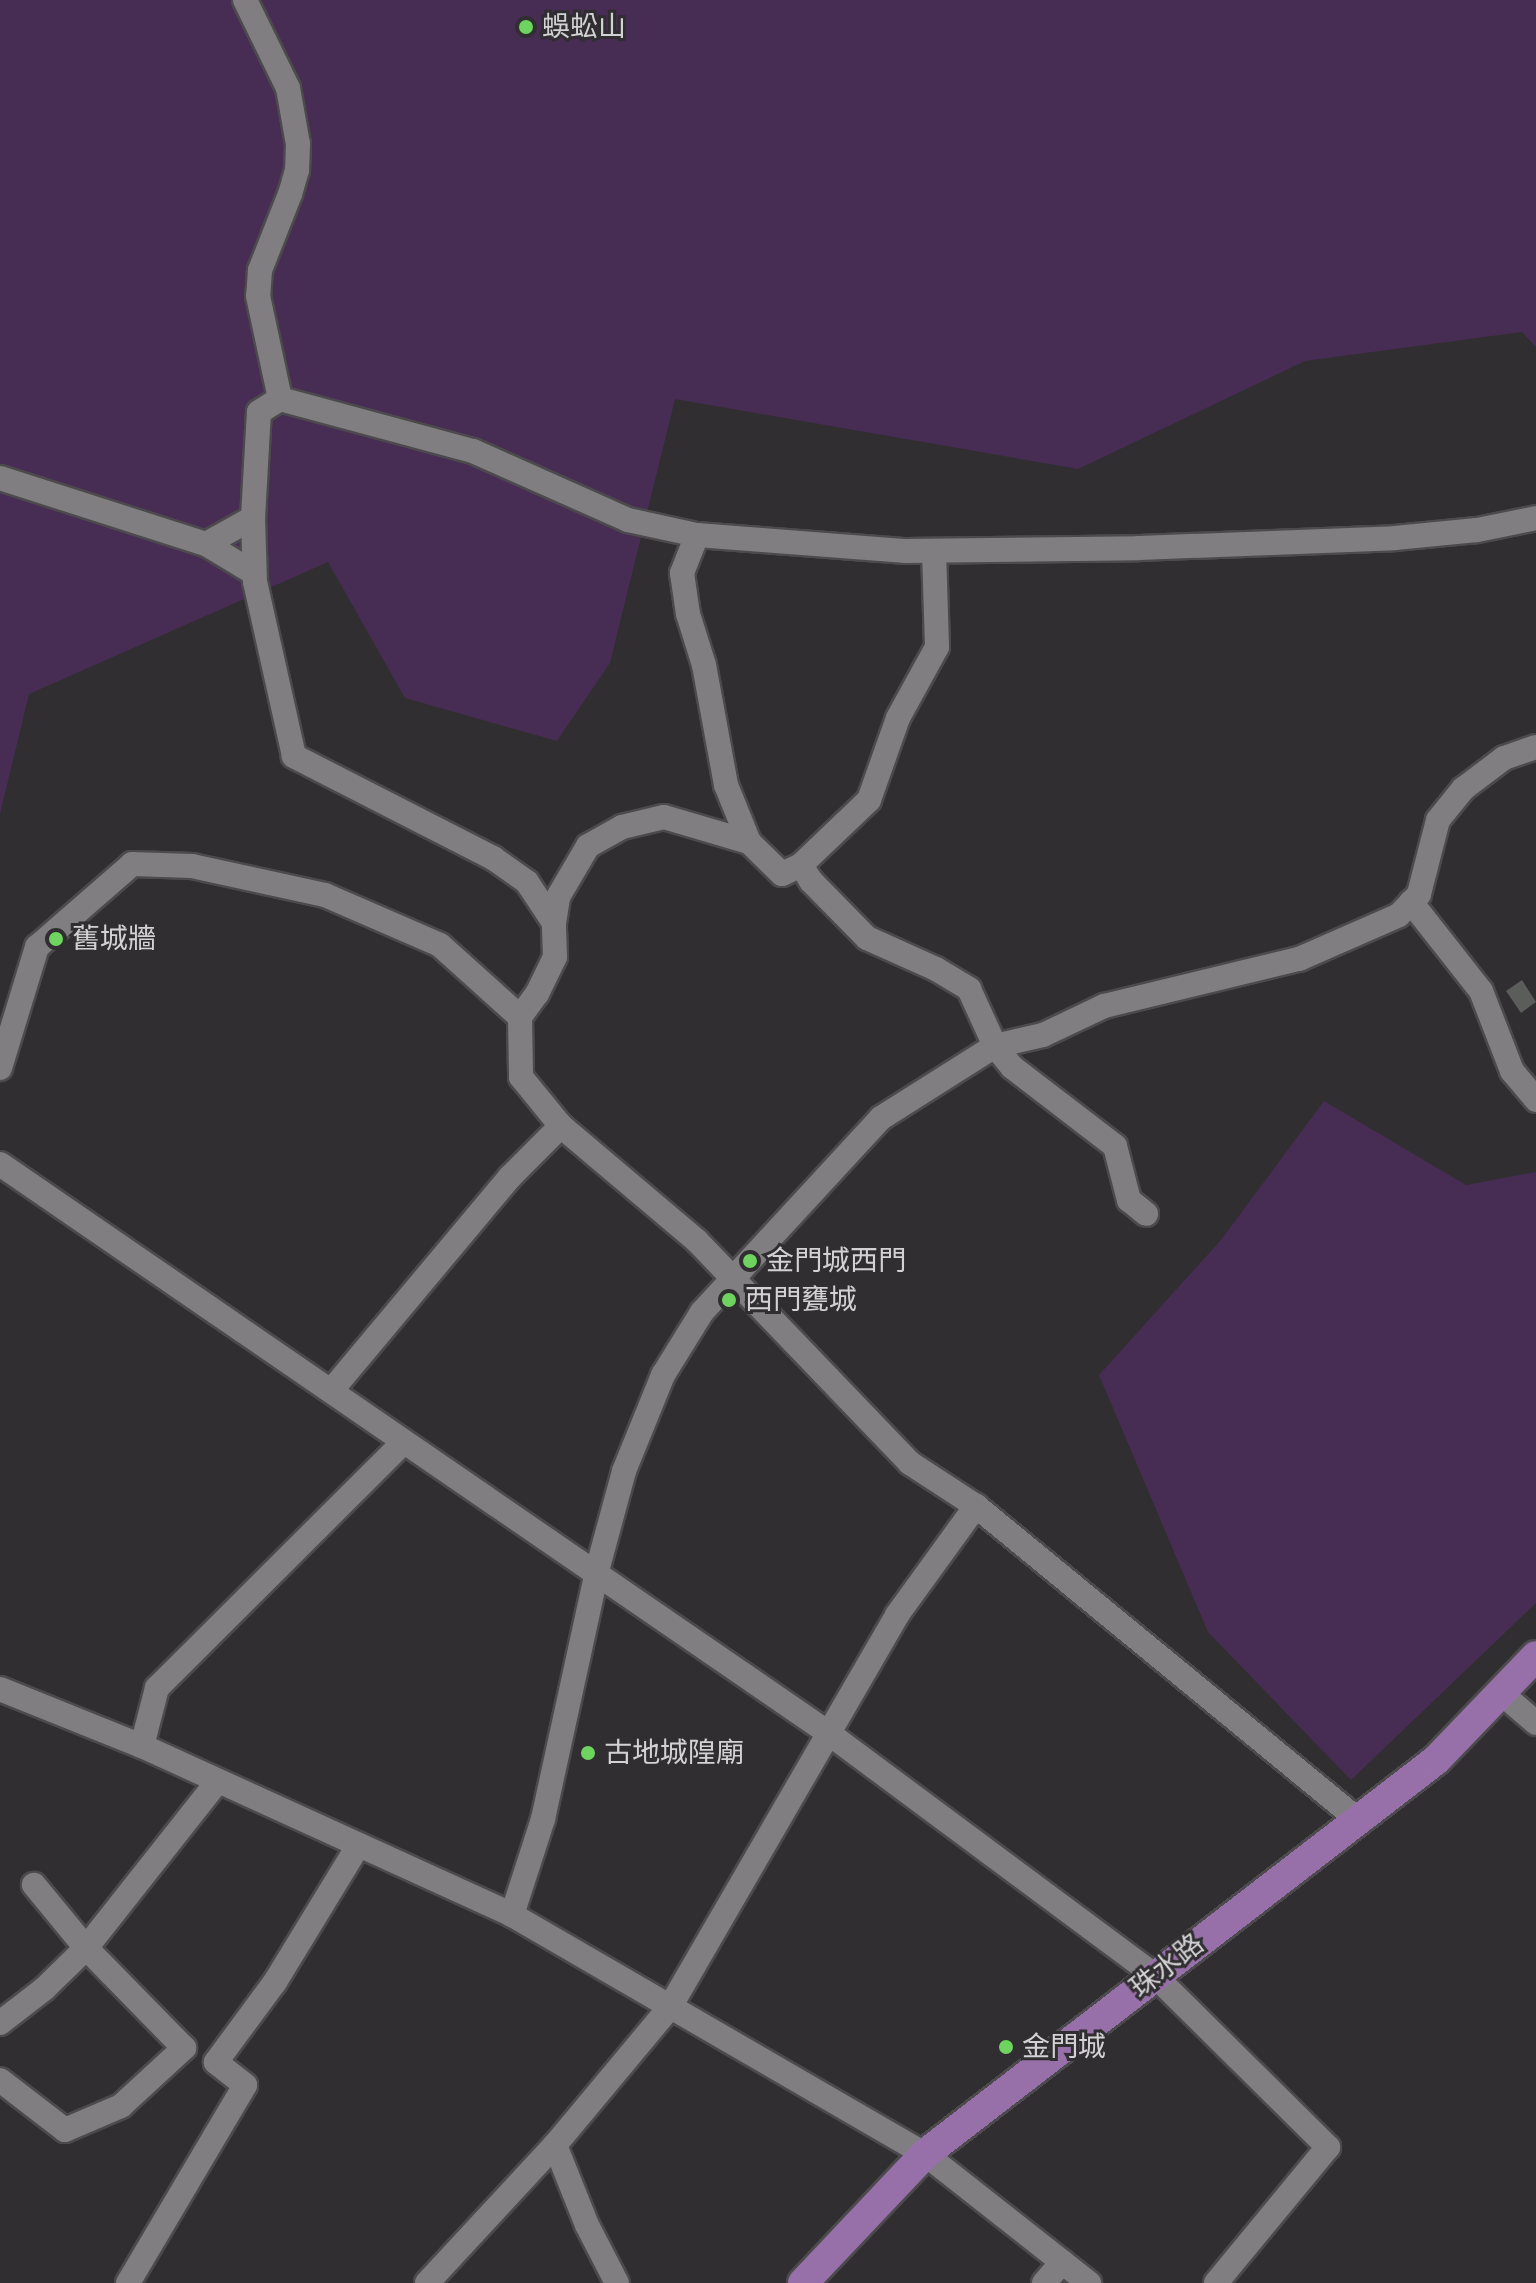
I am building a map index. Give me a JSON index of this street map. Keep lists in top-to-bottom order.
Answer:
{
  "streets": {
    "main road": ["珠水路"]
  },
  "places": [
    "蜈蚣山",
    "舊城牆",
    "金門城西門",
    "西門甕城",
    "古地城隍廟",
    "金門城"
  ]
}
